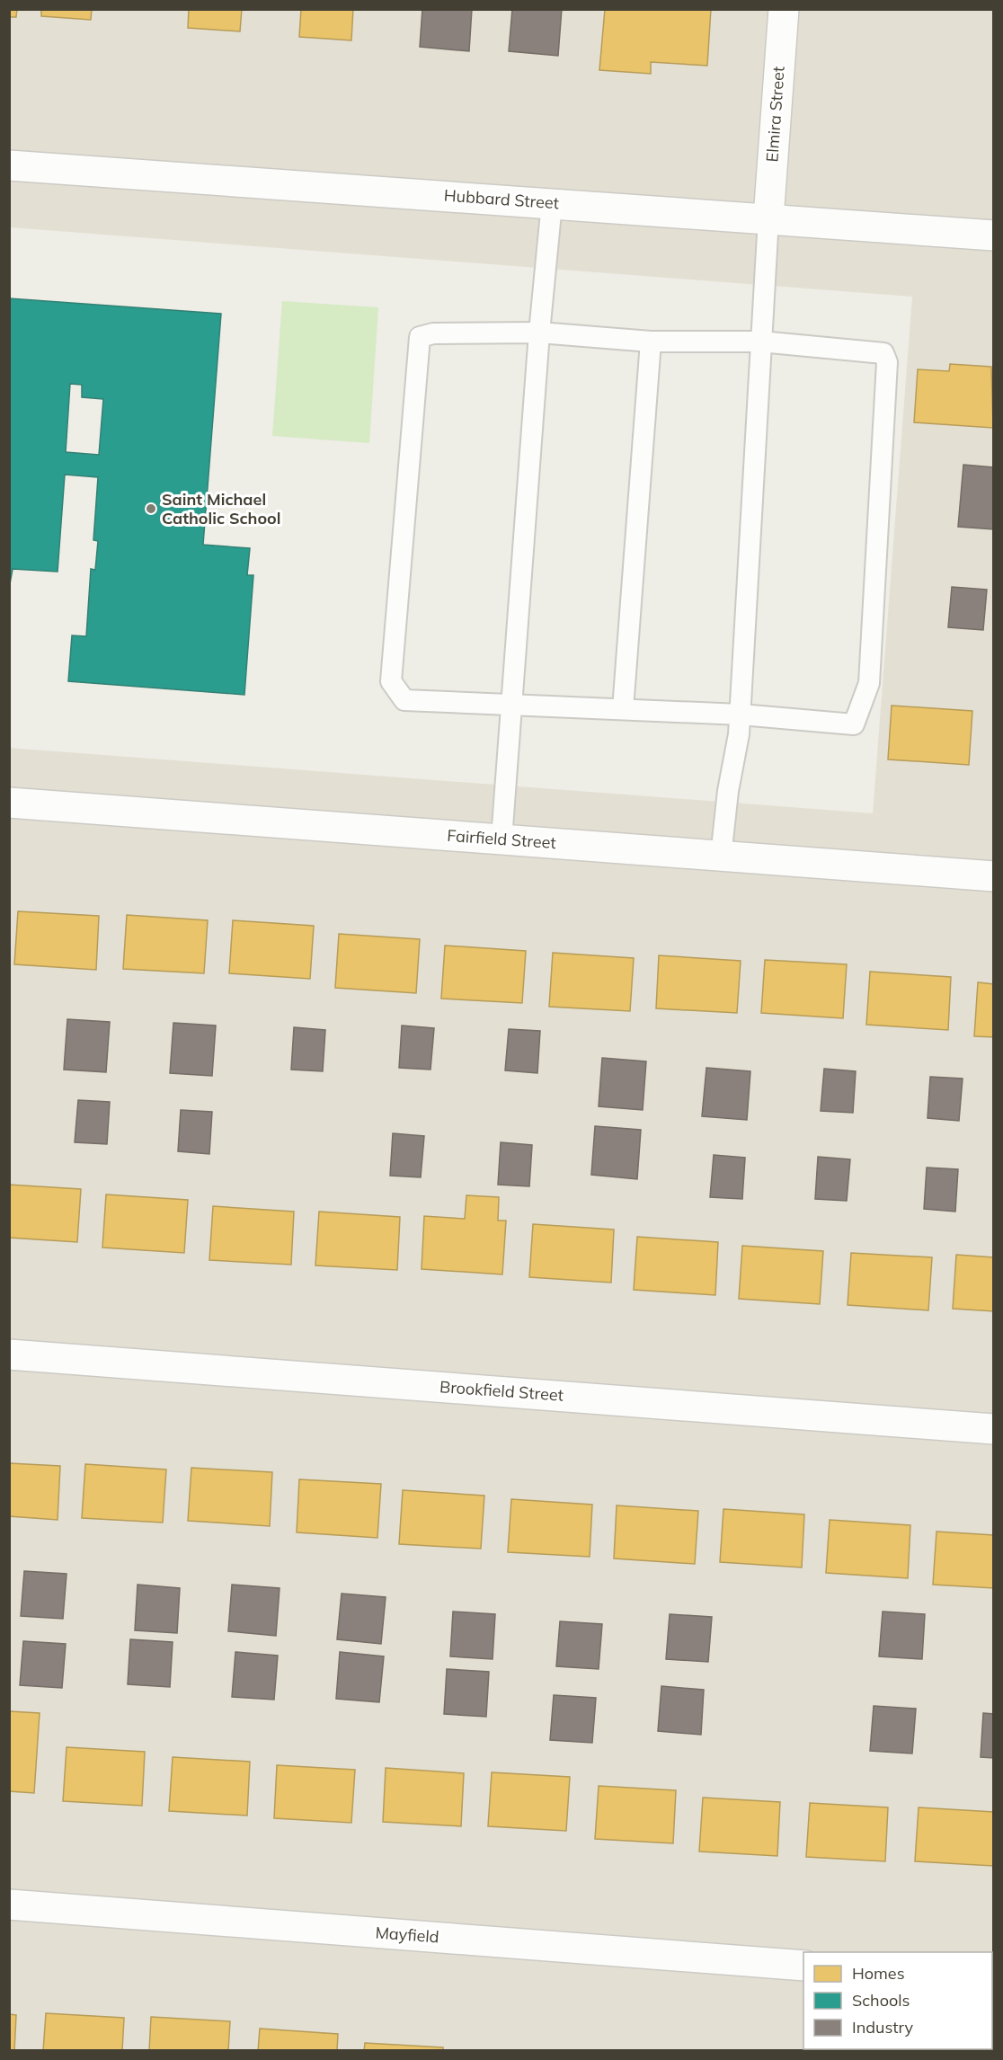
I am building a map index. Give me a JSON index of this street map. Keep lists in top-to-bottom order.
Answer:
{
  "streets": {
    "street": [
      "Elmira Street",
      "Hubbard Street",
      "Fairfield Street",
      "Brookfield Street",
      "Mayfield"
    ]
  },
  "crossings": [
    ["Elmira Street", "Hubbard Street"]
  ],
  "places": ["Saint Michael Catholic School"],
  "legend": ["Homes", "Schools", "Industry"]
}
